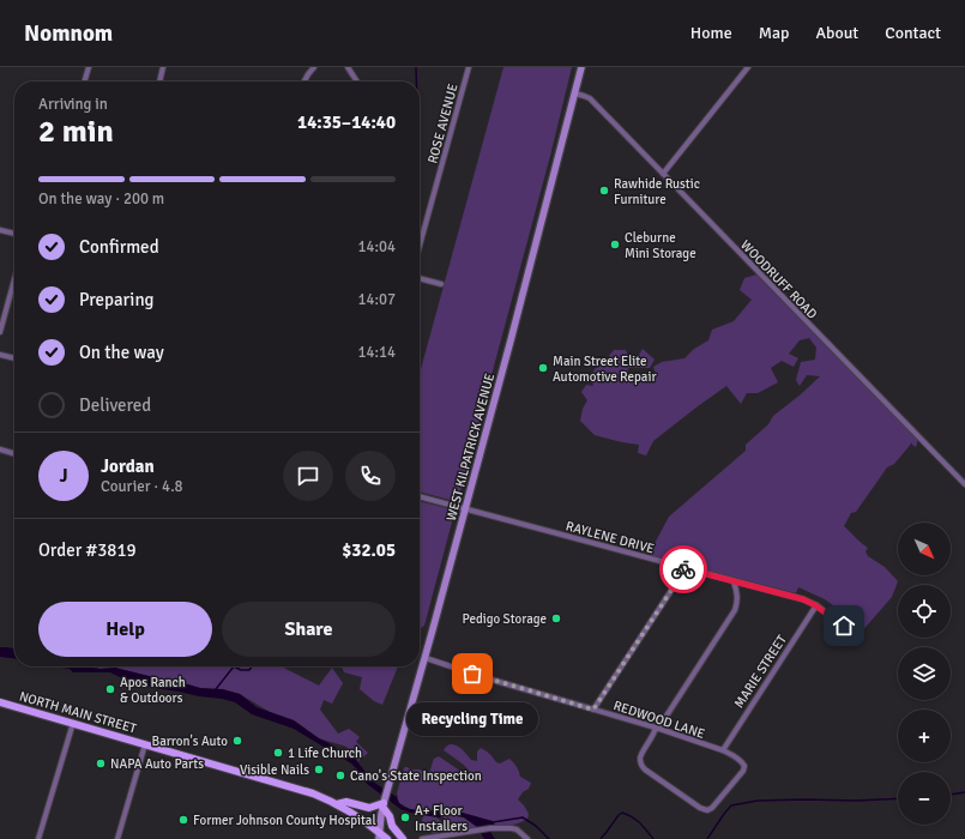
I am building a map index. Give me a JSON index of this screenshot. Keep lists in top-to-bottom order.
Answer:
{
  "streets": {
    "main road": ["WEST KILPATRICK AVENUE", "NORTH MAIN STREET"],
    "street": [
      "ROSE AVENUE",
      "WOODRUFF ROAD",
      "RAYLENE DRIVE",
      "MARIE STREET",
      "REDWOOD LANE"
    ]
  },
  "crossings": [
    ["WOODRUFF ROAD", "WEST KILPATRICK AVENUE"],
    ["WEST KILPATRICK AVENUE", "RAYLENE DRIVE"],
    ["WEST KILPATRICK AVENUE", "NORTH MAIN STREET"],
    ["WEST KILPATRICK AVENUE", "REDWOOD LANE"],
    ["RAYLENE DRIVE", "MARIE STREET"],
    ["MARIE STREET", "REDWOOD LANE"]
  ],
  "places": [
    "Rawhide Rustic Furniture",
    "Cleburne Mini Storage",
    "Main Street Elite Automotive Repair",
    "Pedigo Storage",
    "Recycling Time",
    "Apos Ranch & Outdoors",
    "Barron's Auto",
    "1 Life Church",
    "NAPA Auto Parts",
    "Visible Nails",
    "Cano's State Inspection",
    "A+ Floor Installers",
    "Former Johnson County Hospital"
  ],
  "north": "bottom right",
  "page": {
    "header": "Nomnom",
    "nav": [
      "Home",
      "Map",
      "About",
      "Contact"
    ],
    "heading": ["2 min", "Arriving in", "14:35–14:40"],
    "panel": [
      "Jordan",
      "Courier · 4.8",
      "Order #3819",
      "$32.05"
    ],
    "bar": "On the way · 200 m",
    "list": [
      ["Confirmed", "14:04"],
      ["Preparing", "14:07"],
      ["On the way", "14:14"],
      "Delivered"
    ],
    "round": "J",
    "map_buttons": ["+", "−"],
    "buttons": ["Help", "Share"],
    "bubble": "Recycling Time"
  }
}
